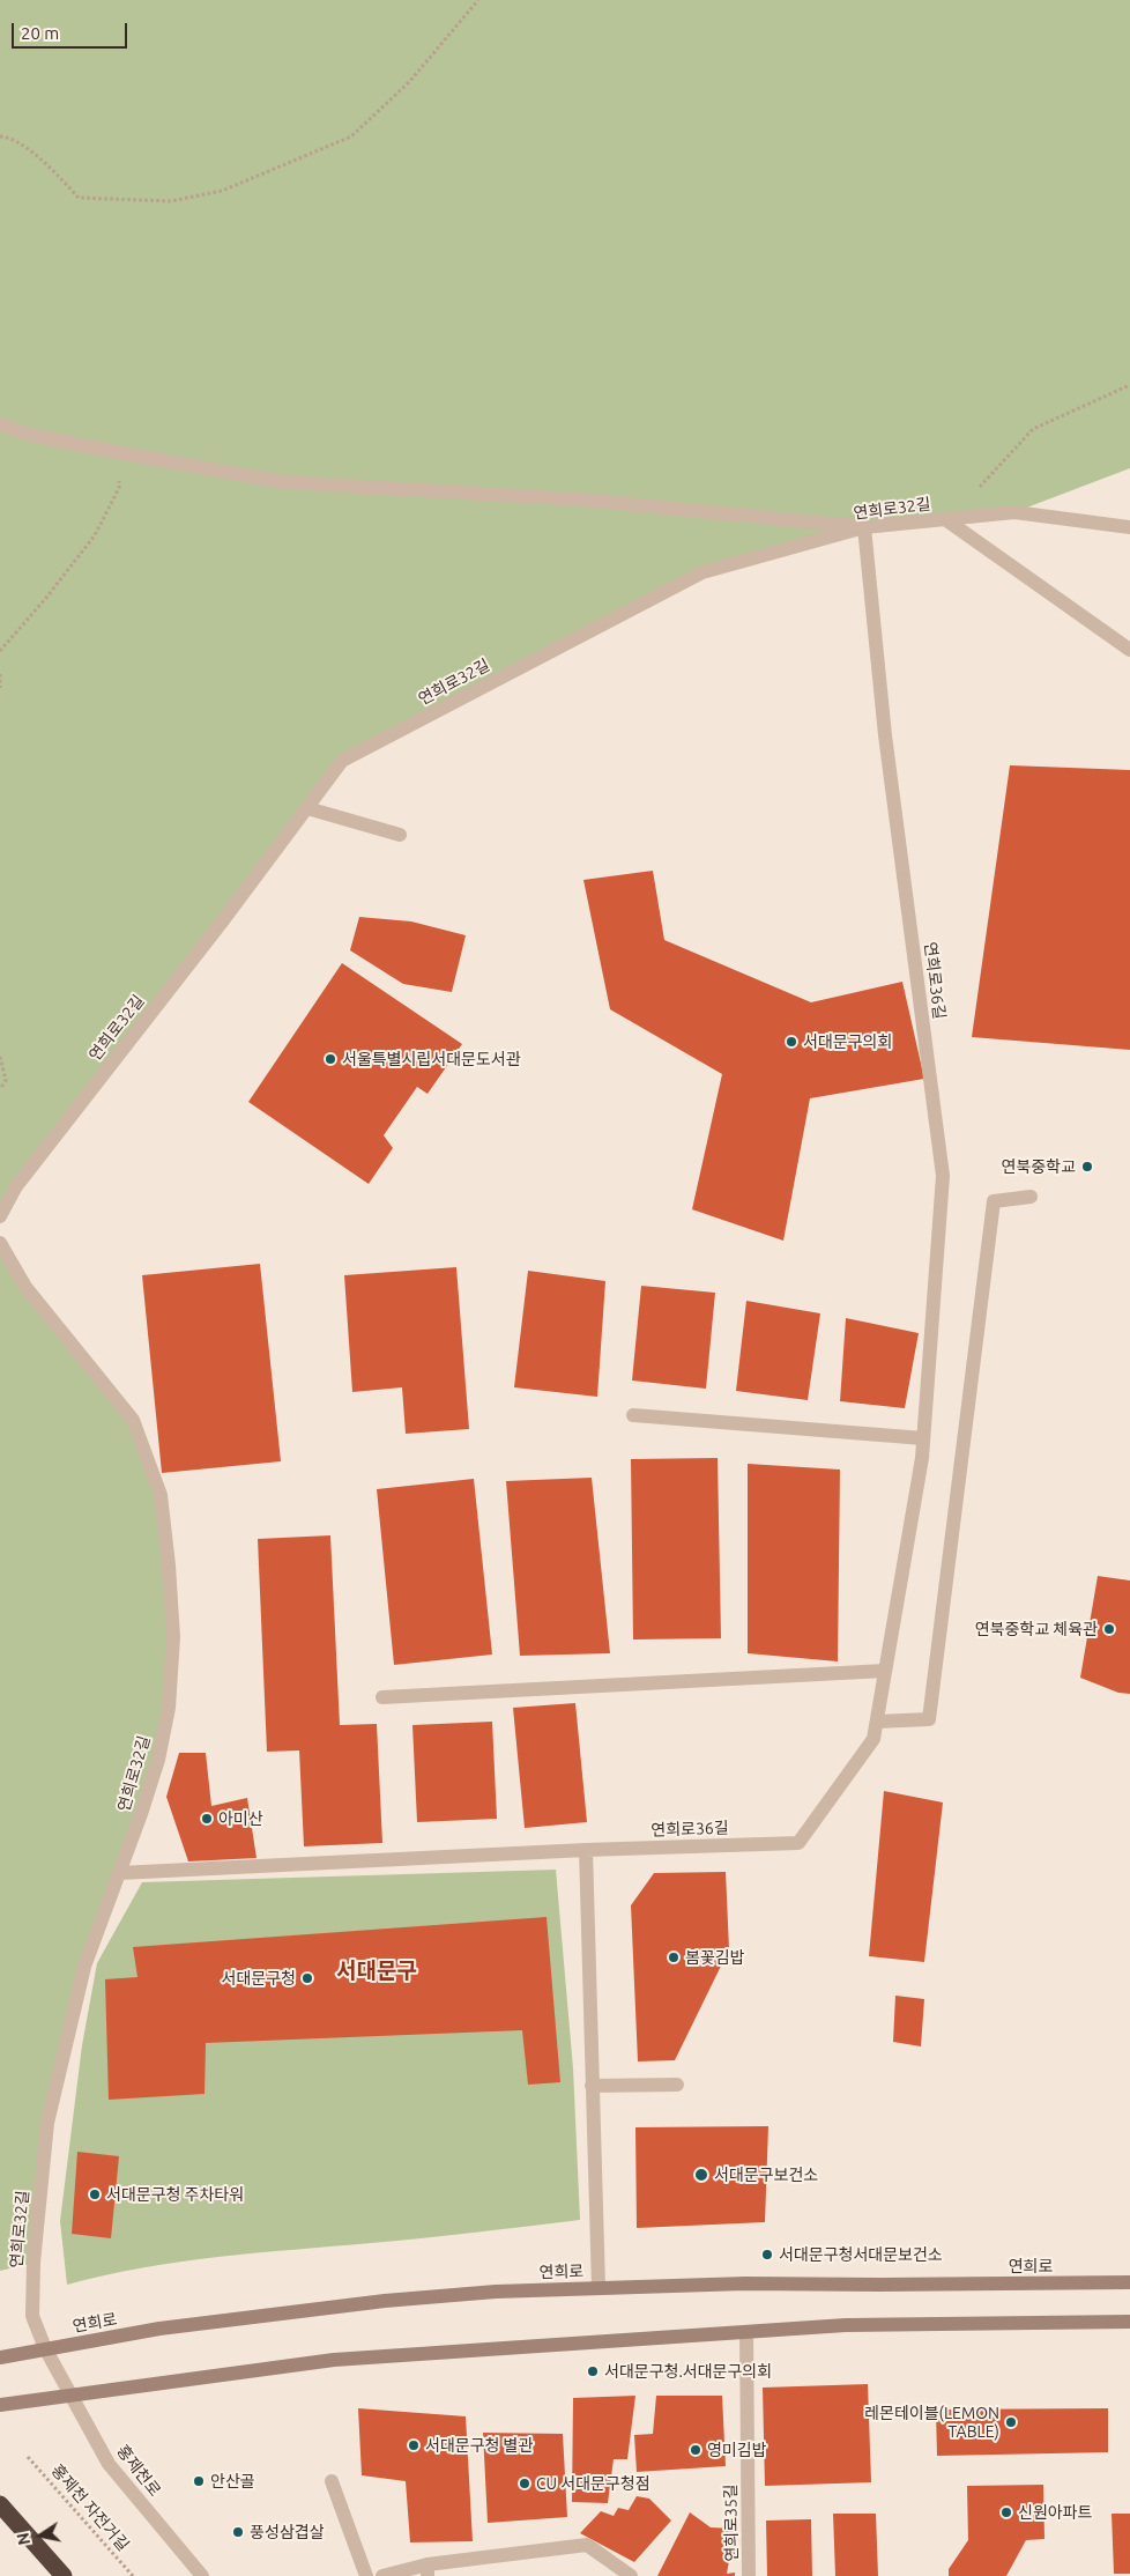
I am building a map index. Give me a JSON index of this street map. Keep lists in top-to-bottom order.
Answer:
{
  "streets": {
    "main road": ["연희로"],
    "street": [
      "연희로32길",
      "연희로36길",
      "홍제천로",
      "연희로35길"
    ],
    "path": ["홍제천 자전거길"]
  },
  "crossings": [
    ["연희로32길", "연희로36길"],
    ["연희로32길", "연희로"],
    ["연희로32길", "홍제천로"],
    ["연희로", "홍제천로"]
  ],
  "districts": ["서대문구"],
  "places": [
    "서대문구의회",
    "서울특별시립서대문도서관",
    "연북중학교",
    "연북중학교 체육관",
    "아미산",
    "봄꽃김밥",
    "서대문구청",
    "서대문구보건소",
    "서대문구청 주차타워",
    "서대문구청서대문보건소",
    "서대문구청.서대문구의회",
    "레몬테이블(LEMON TABLE)",
    "서대문구청 별관",
    "영미김밥",
    "안산골",
    "CU 서대문구청점",
    "신원아파트",
    "풍성삼겹살"
  ],
  "scale_bar": "20 m",
  "north": "left"
}
